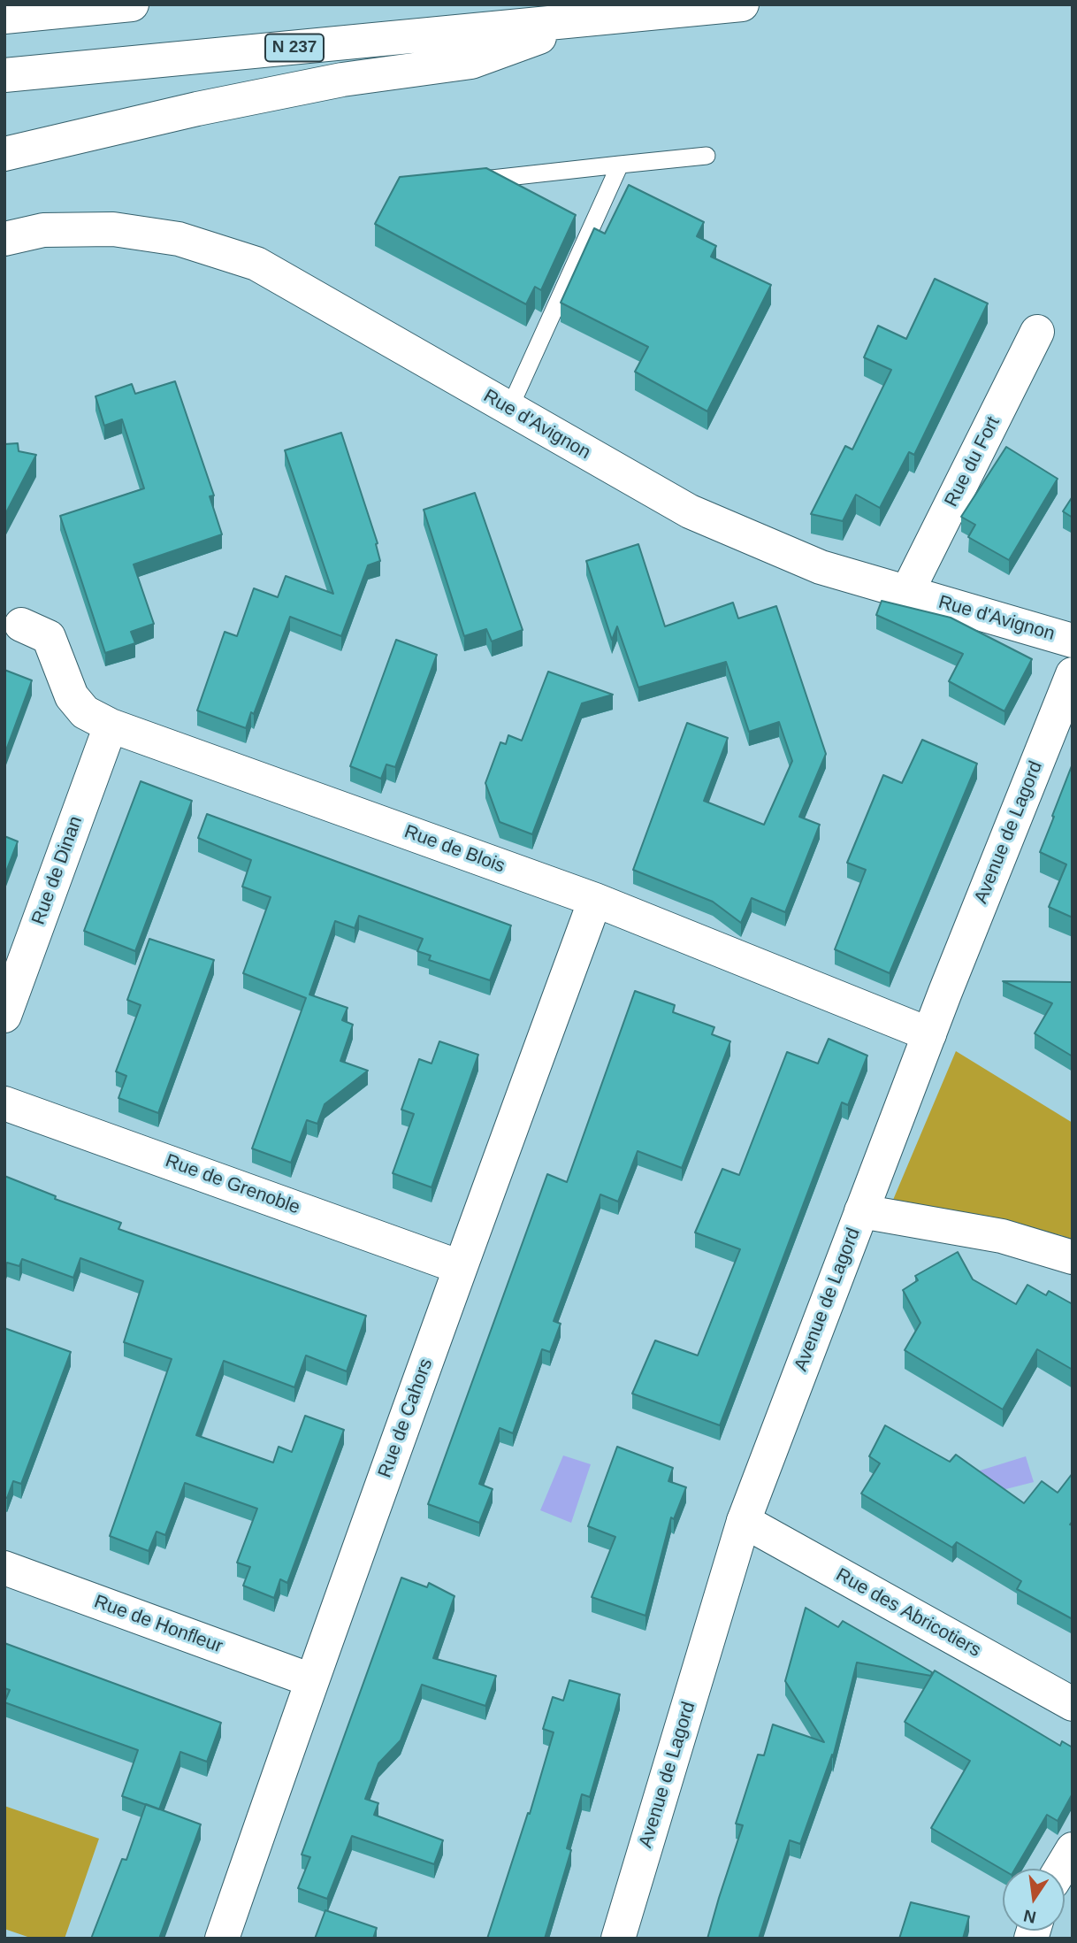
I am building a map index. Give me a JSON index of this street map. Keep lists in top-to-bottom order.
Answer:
{
  "streets": {
    "main road": [
      "N 237",
      "Rue d'Avignon",
      "Rue du Fort",
      "Avenue de Lagord",
      "Rue de Blois",
      "Rue de Dinan",
      "Rue de Grenoble",
      "Rue de Cahors",
      "Rue des Abricotiers",
      "Rue de Honfleur"
    ]
  },
  "crossings": [
    ["Rue d'Avignon", "Rue du Fort"],
    ["Avenue de Lagord", "Rue de Blois"],
    ["Avenue de Lagord", "Rue des Abricotiers"],
    ["Rue de Blois", "Rue de Dinan"],
    ["Rue de Blois", "Rue de Cahors"],
    ["Rue de Grenoble", "Rue de Cahors"],
    ["Rue de Cahors", "Rue de Honfleur"]
  ],
  "north": "bottom"
}
